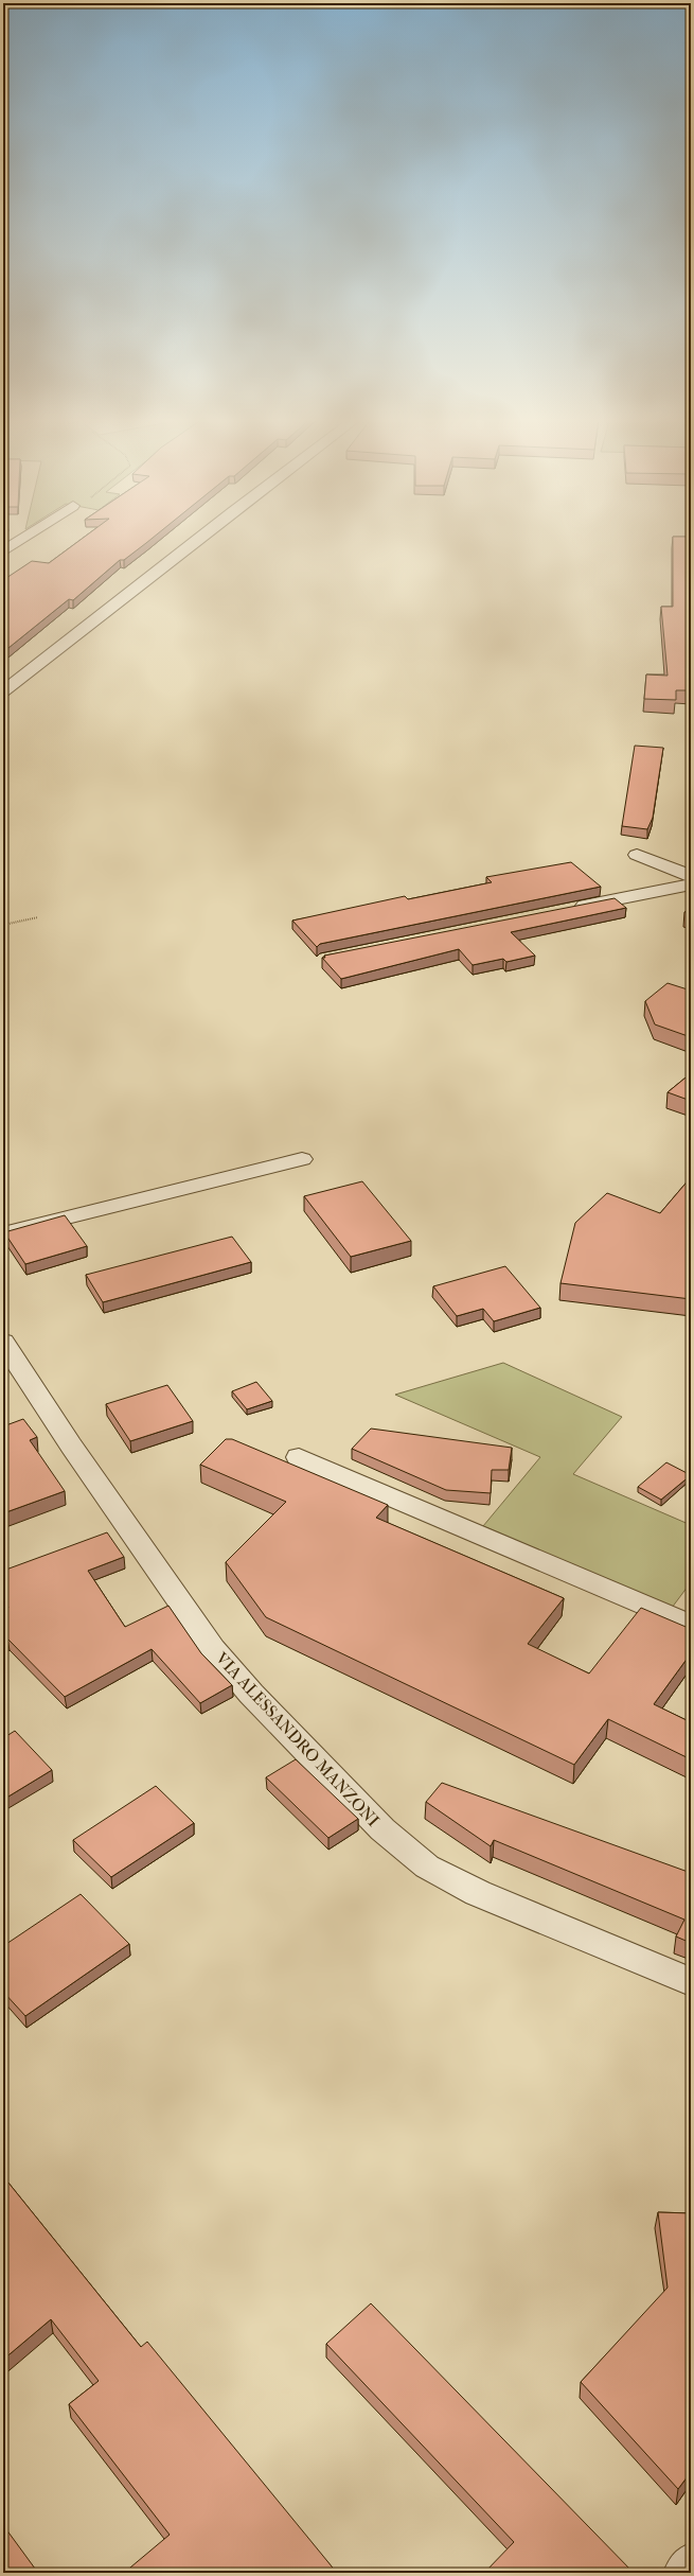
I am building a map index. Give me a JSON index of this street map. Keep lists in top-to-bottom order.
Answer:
{
  "streets": {
    "street": ["VIA ALESSANDRO MANZONI"]
  }
}
